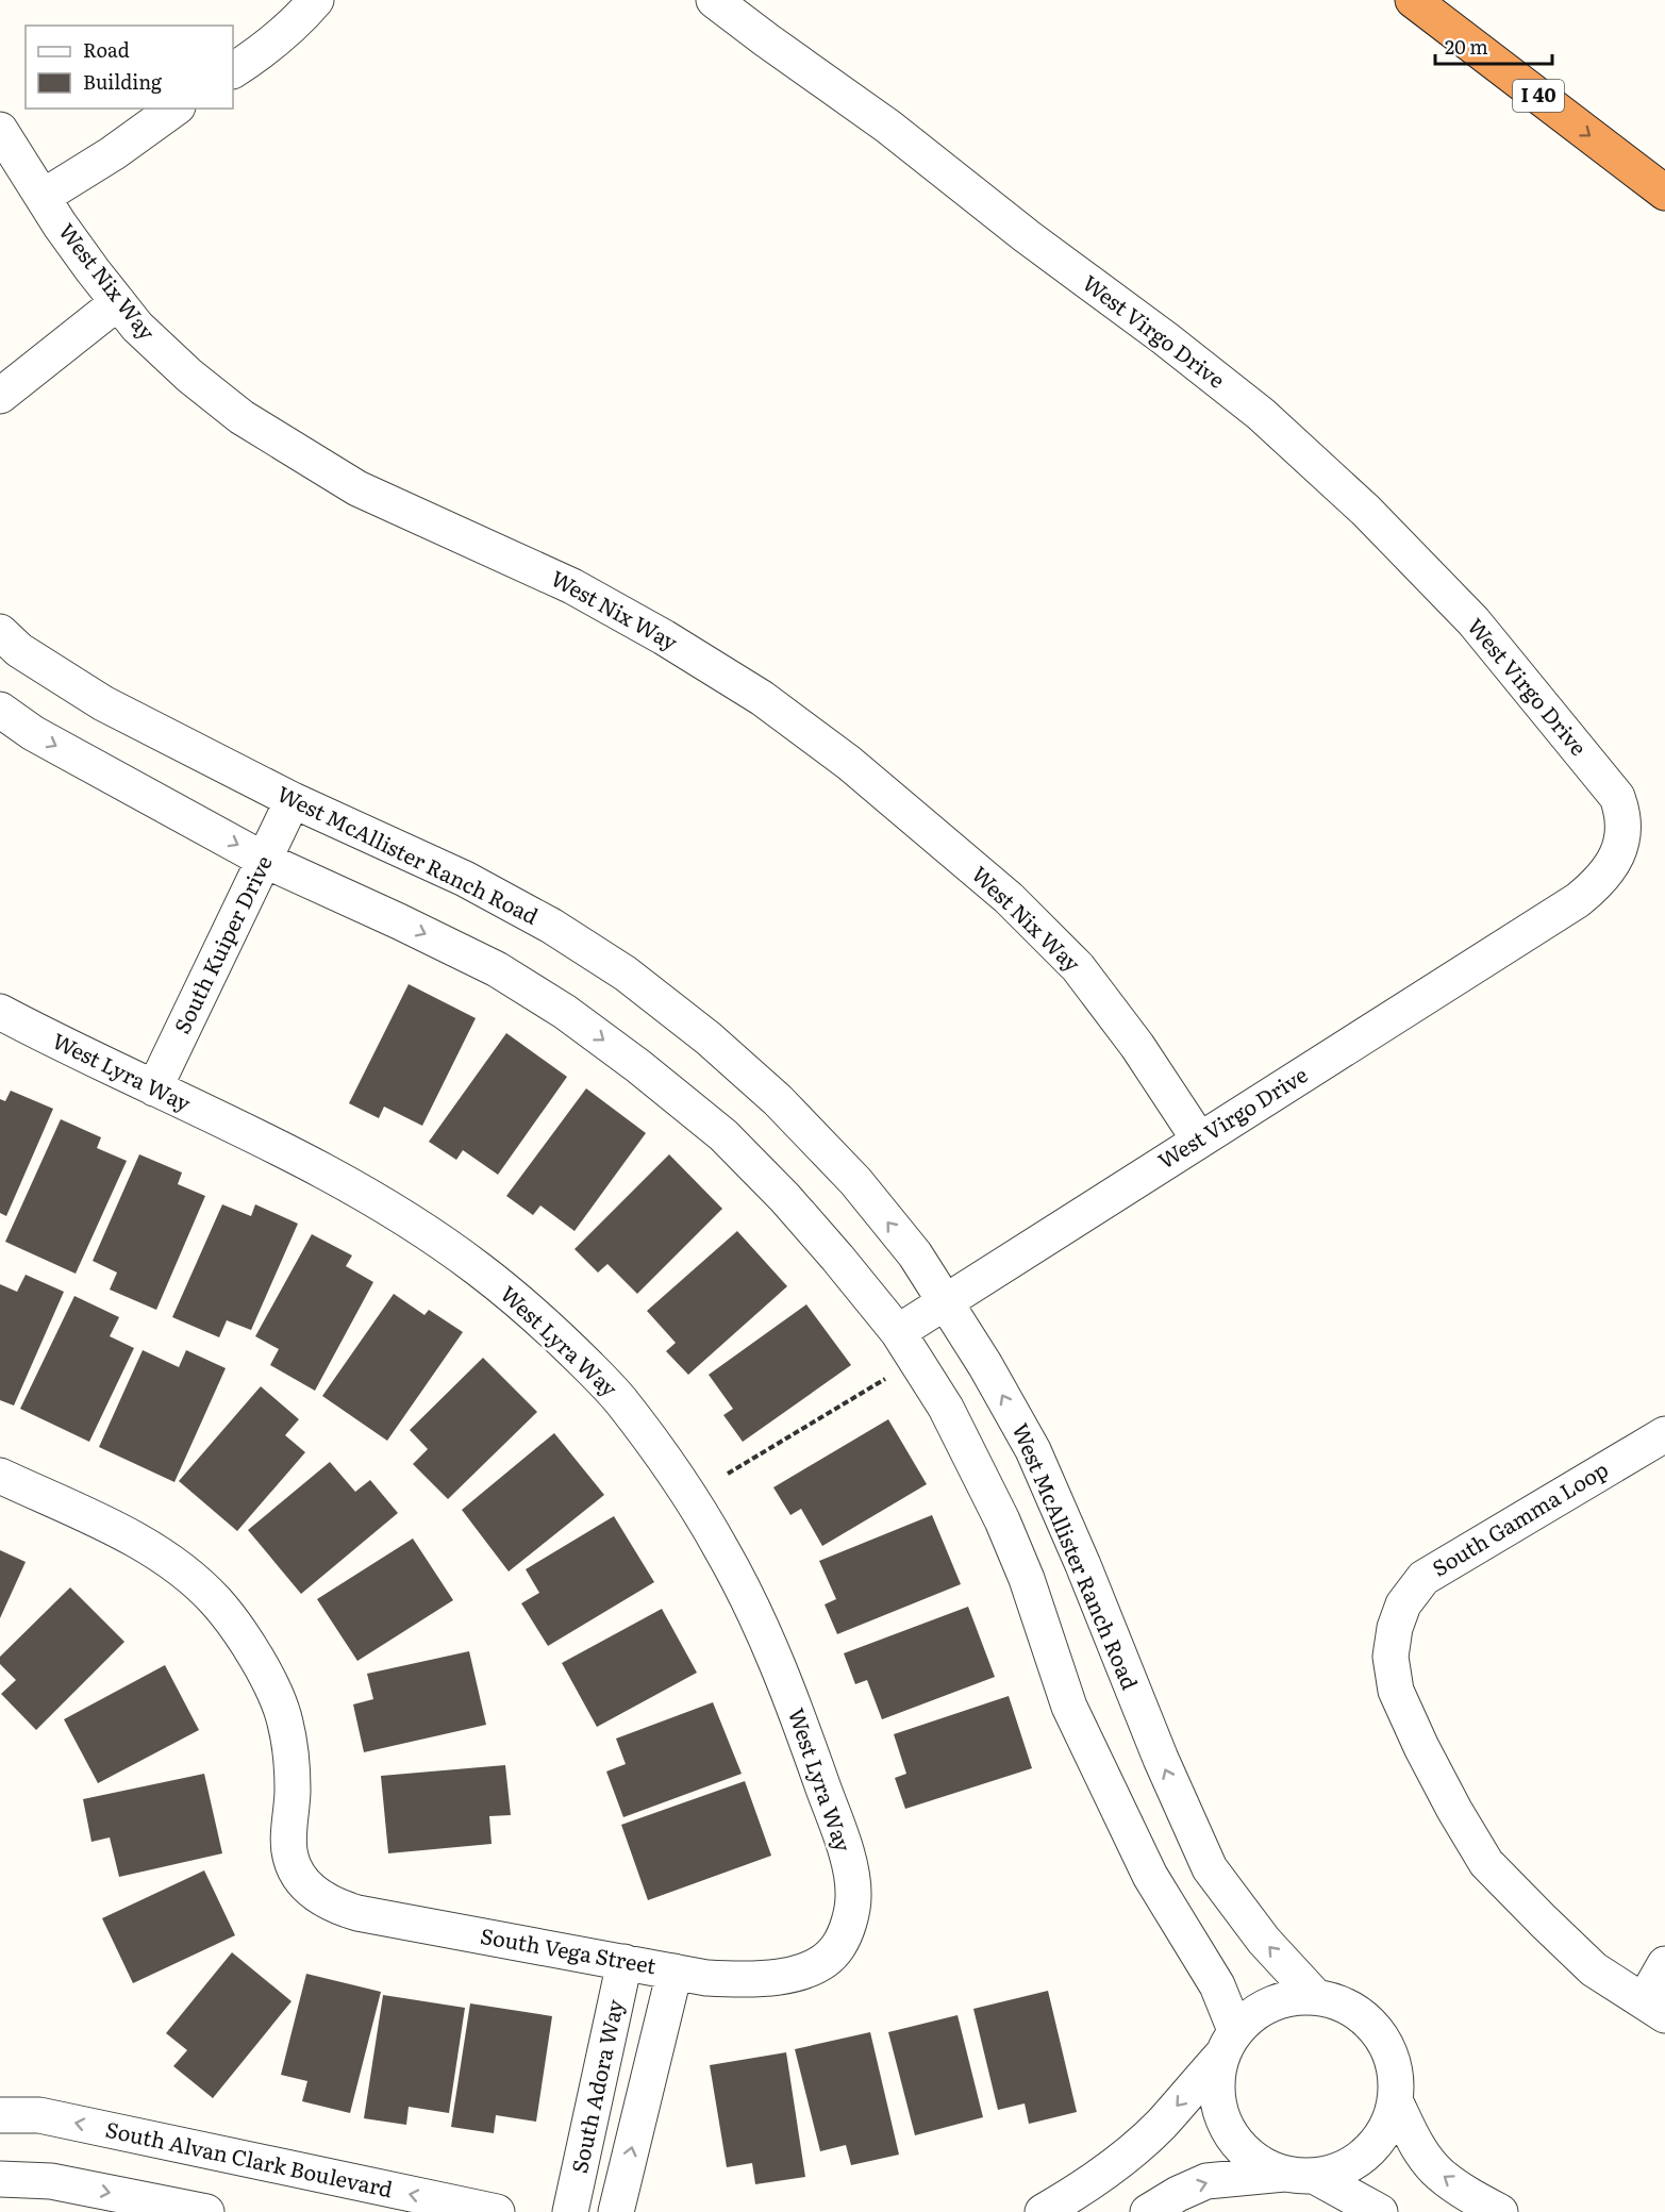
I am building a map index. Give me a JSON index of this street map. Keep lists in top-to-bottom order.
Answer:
{
  "streets": {
    "highway": ["I 40"],
    "street": [
      "West Nix Way",
      "West Virgo Drive",
      "West McAllister Ranch Road",
      "South Kuiper Drive",
      "West Lyra Way",
      "South Gamma Loop",
      "South Vega Street",
      "South Adora Way",
      "South Alvan Clark Boulevard"
    ]
  },
  "crossings": [
    ["West Nix Way", "West Virgo Drive"],
    ["West Virgo Drive", "West McAllister Ranch Road"],
    ["West McAllister Ranch Road", "South Kuiper Drive"],
    ["South Kuiper Drive", "West Lyra Way"],
    ["West Lyra Way", "South Vega Street"],
    ["South Vega Street", "South Adora Way"]
  ],
  "legend": ["Road", "Building"],
  "scale_bar": "20 m"
}
